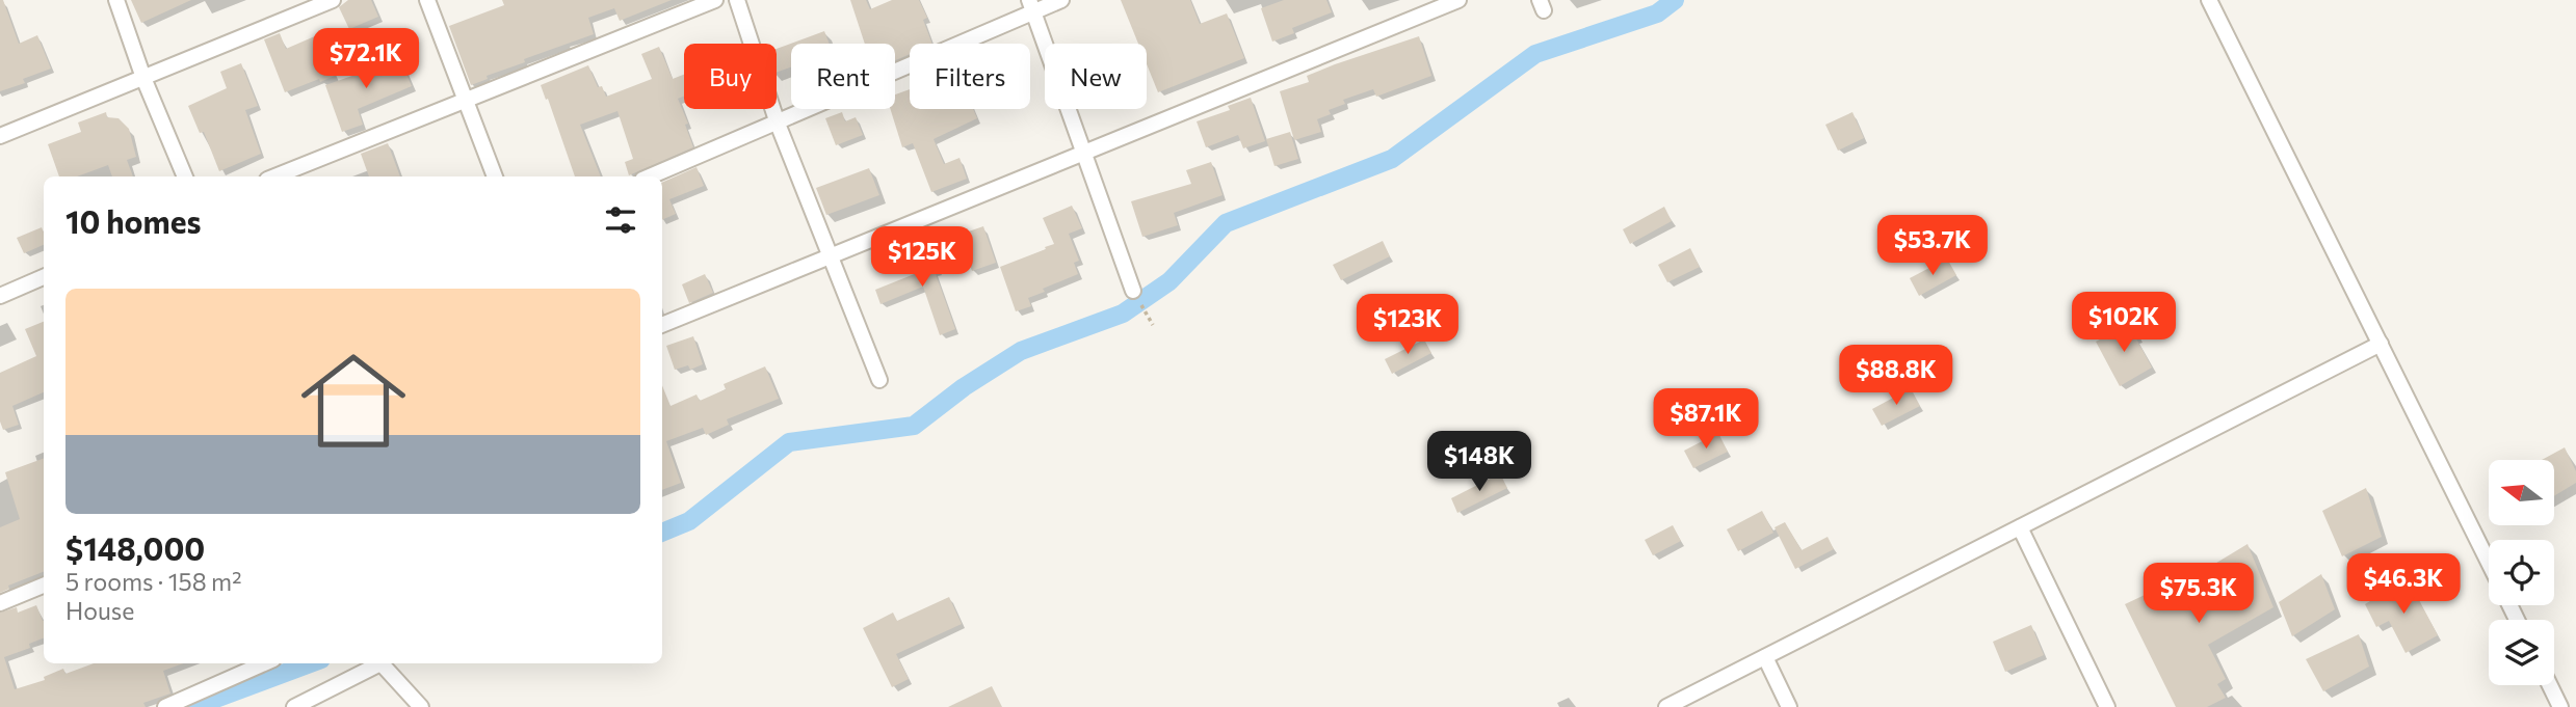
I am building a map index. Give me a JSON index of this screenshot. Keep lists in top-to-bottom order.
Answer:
{
  "north": "left",
  "page": {
    "price": [
      "$72.1K",
      "$53.7K",
      "$125K",
      "$102K",
      "$123K",
      "$88.8K",
      "$87.1K",
      "$148K",
      "$46.3K",
      "$75.3K"
    ],
    "chip": [
      "Buy",
      "Rent",
      "Filters",
      "New"
    ],
    "heading": "10 homes",
    "list": [
      {
        "name": "$148,000",
        "note": "5 rooms · 158 m² · House"
      }
    ]
  }
}
